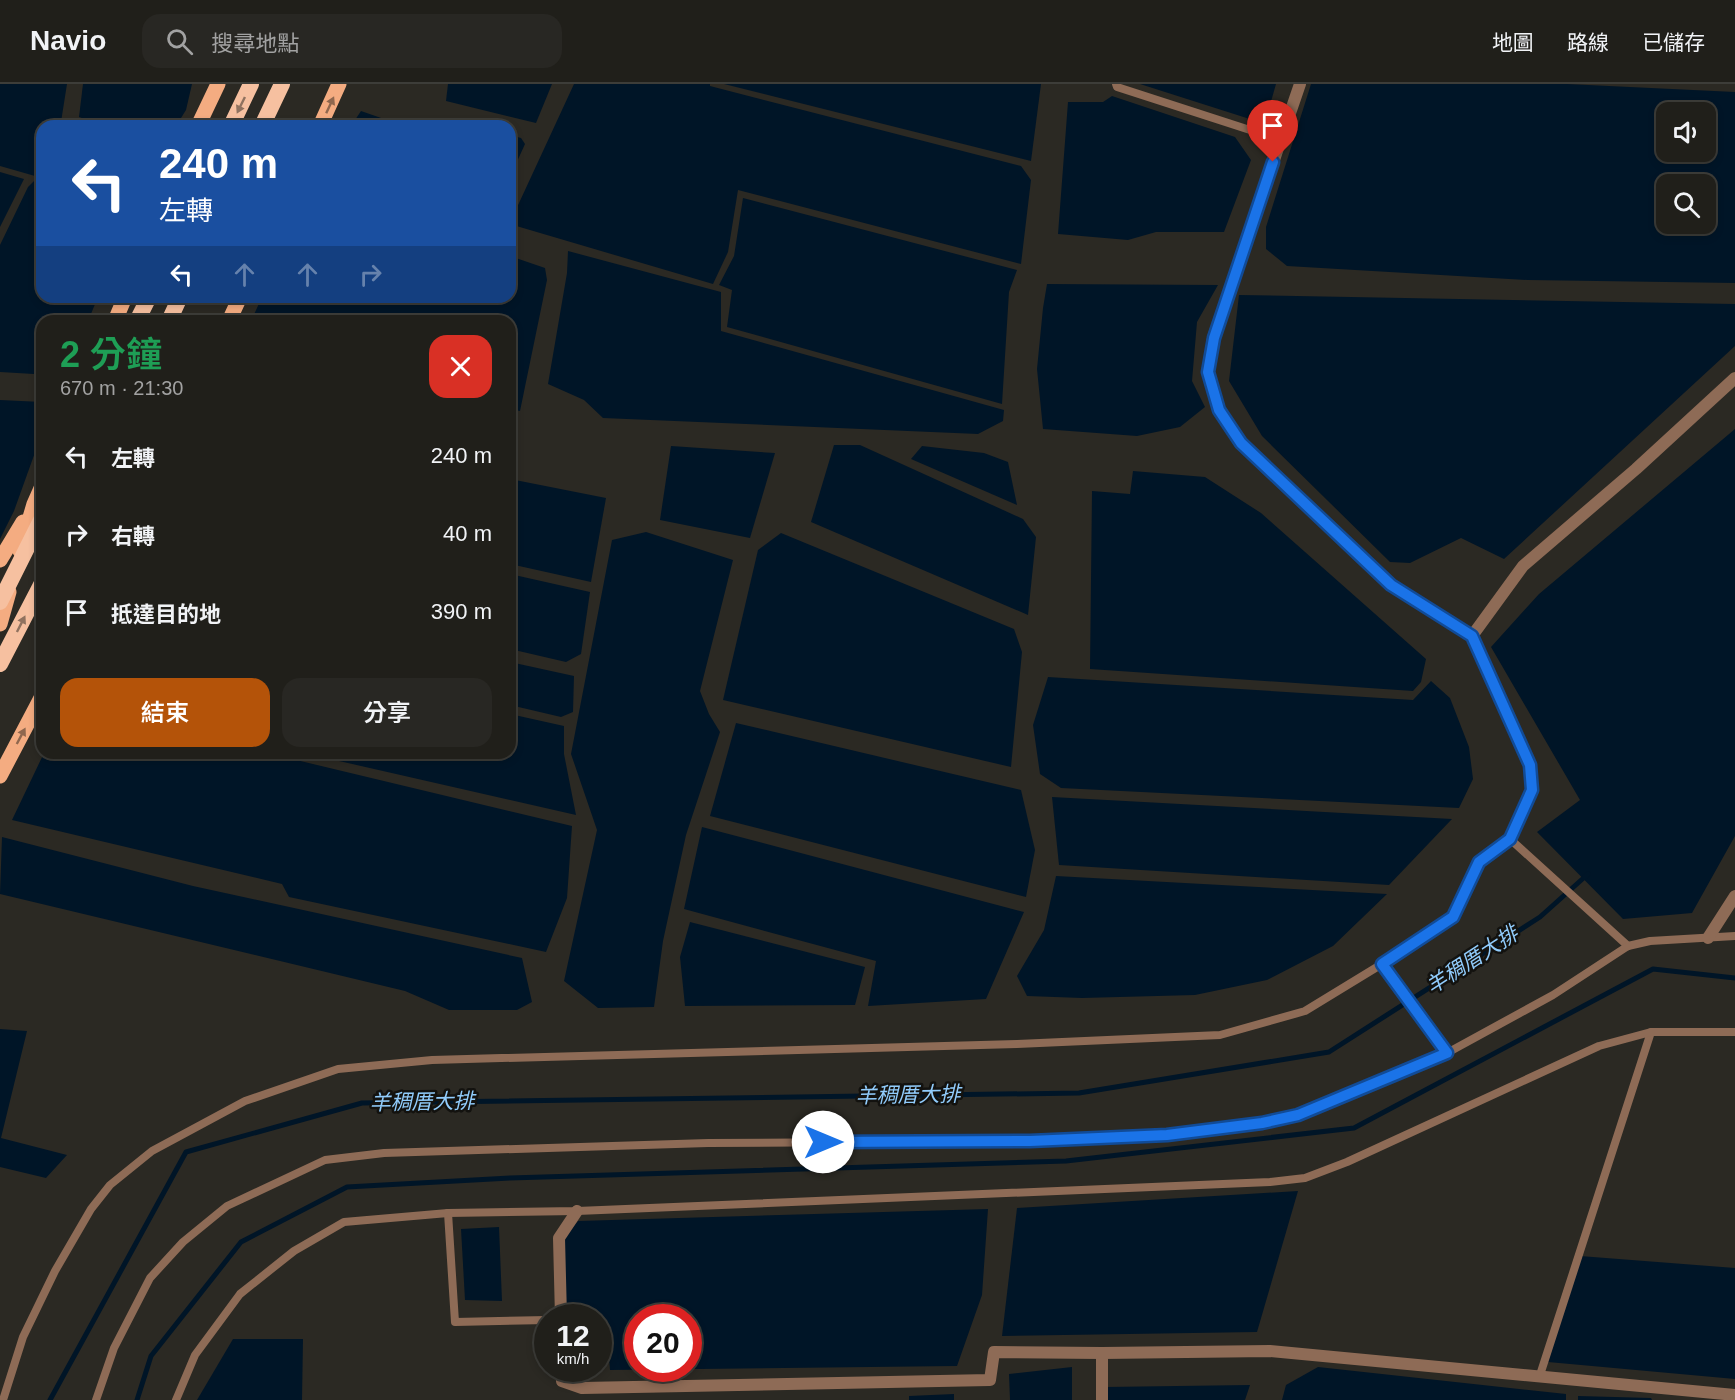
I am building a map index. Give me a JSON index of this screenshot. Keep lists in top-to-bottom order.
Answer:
{
  "water": ["羊稠厝大排"],
  "page": {
    "header": "Navio",
    "search": "搜尋地點",
    "nav": ["地圖", "路線", "已儲存"],
    "turn": ["240 m", "左轉"],
    "heading": ["2 分鐘", "670 m · 21:30"],
    "list": [
      {
        "name": "左轉",
        "value": "240 m"
      },
      {
        "name": "右轉",
        "value": "40 m"
      },
      {
        "name": "抵達目的地",
        "value": "390 m"
      }
    ],
    "buttons": ["結束", "分享"],
    "speed": "12 km/h",
    "limit": "20"
  }
}
